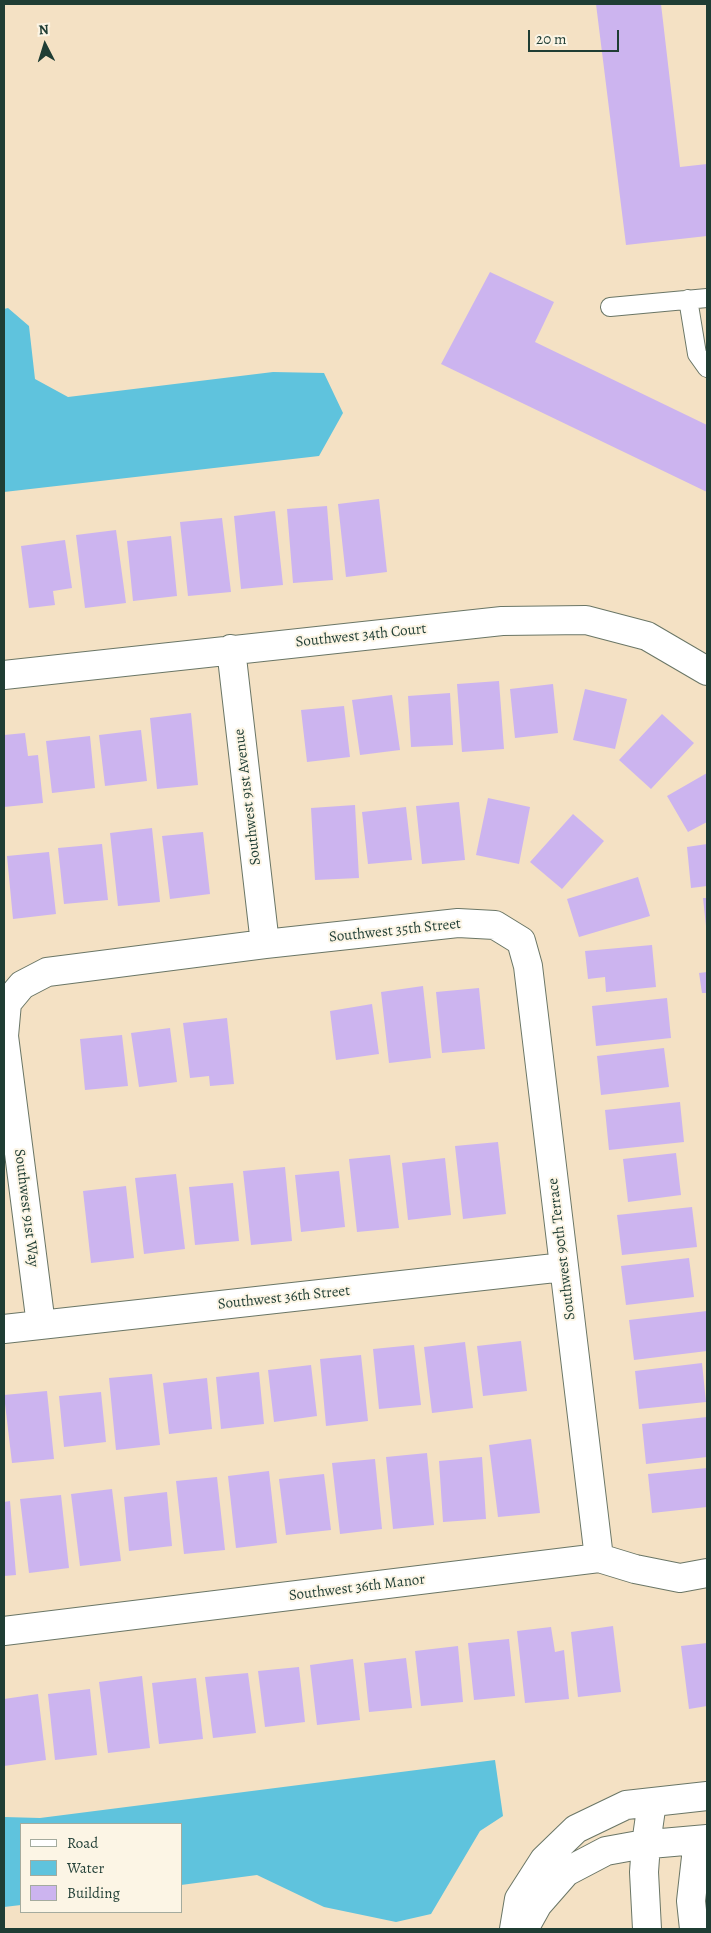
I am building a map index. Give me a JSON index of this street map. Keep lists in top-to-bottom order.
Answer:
{
  "streets": {
    "street": [
      "Southwest 34th Court",
      "Southwest 91st Avenue",
      "Southwest 35th Street",
      "Southwest 91st Way",
      "Southwest 90th Terrace",
      "Southwest 36th Street",
      "Southwest 36th Manor"
    ]
  },
  "crossings": [
    ["Southwest 34th Court", "Southwest 91st Avenue"],
    ["Southwest 91st Avenue", "Southwest 35th Street"],
    ["Southwest 35th Street", "Southwest 91st Way"],
    ["Southwest 35th Street", "Southwest 90th Terrace"],
    ["Southwest 91st Way", "Southwest 36th Street"],
    ["Southwest 90th Terrace", "Southwest 36th Street"],
    ["Southwest 90th Terrace", "Southwest 36th Manor"]
  ],
  "legend": ["Road", "Water", "Building"],
  "scale_bar": "20 m",
  "north": "top"
}
